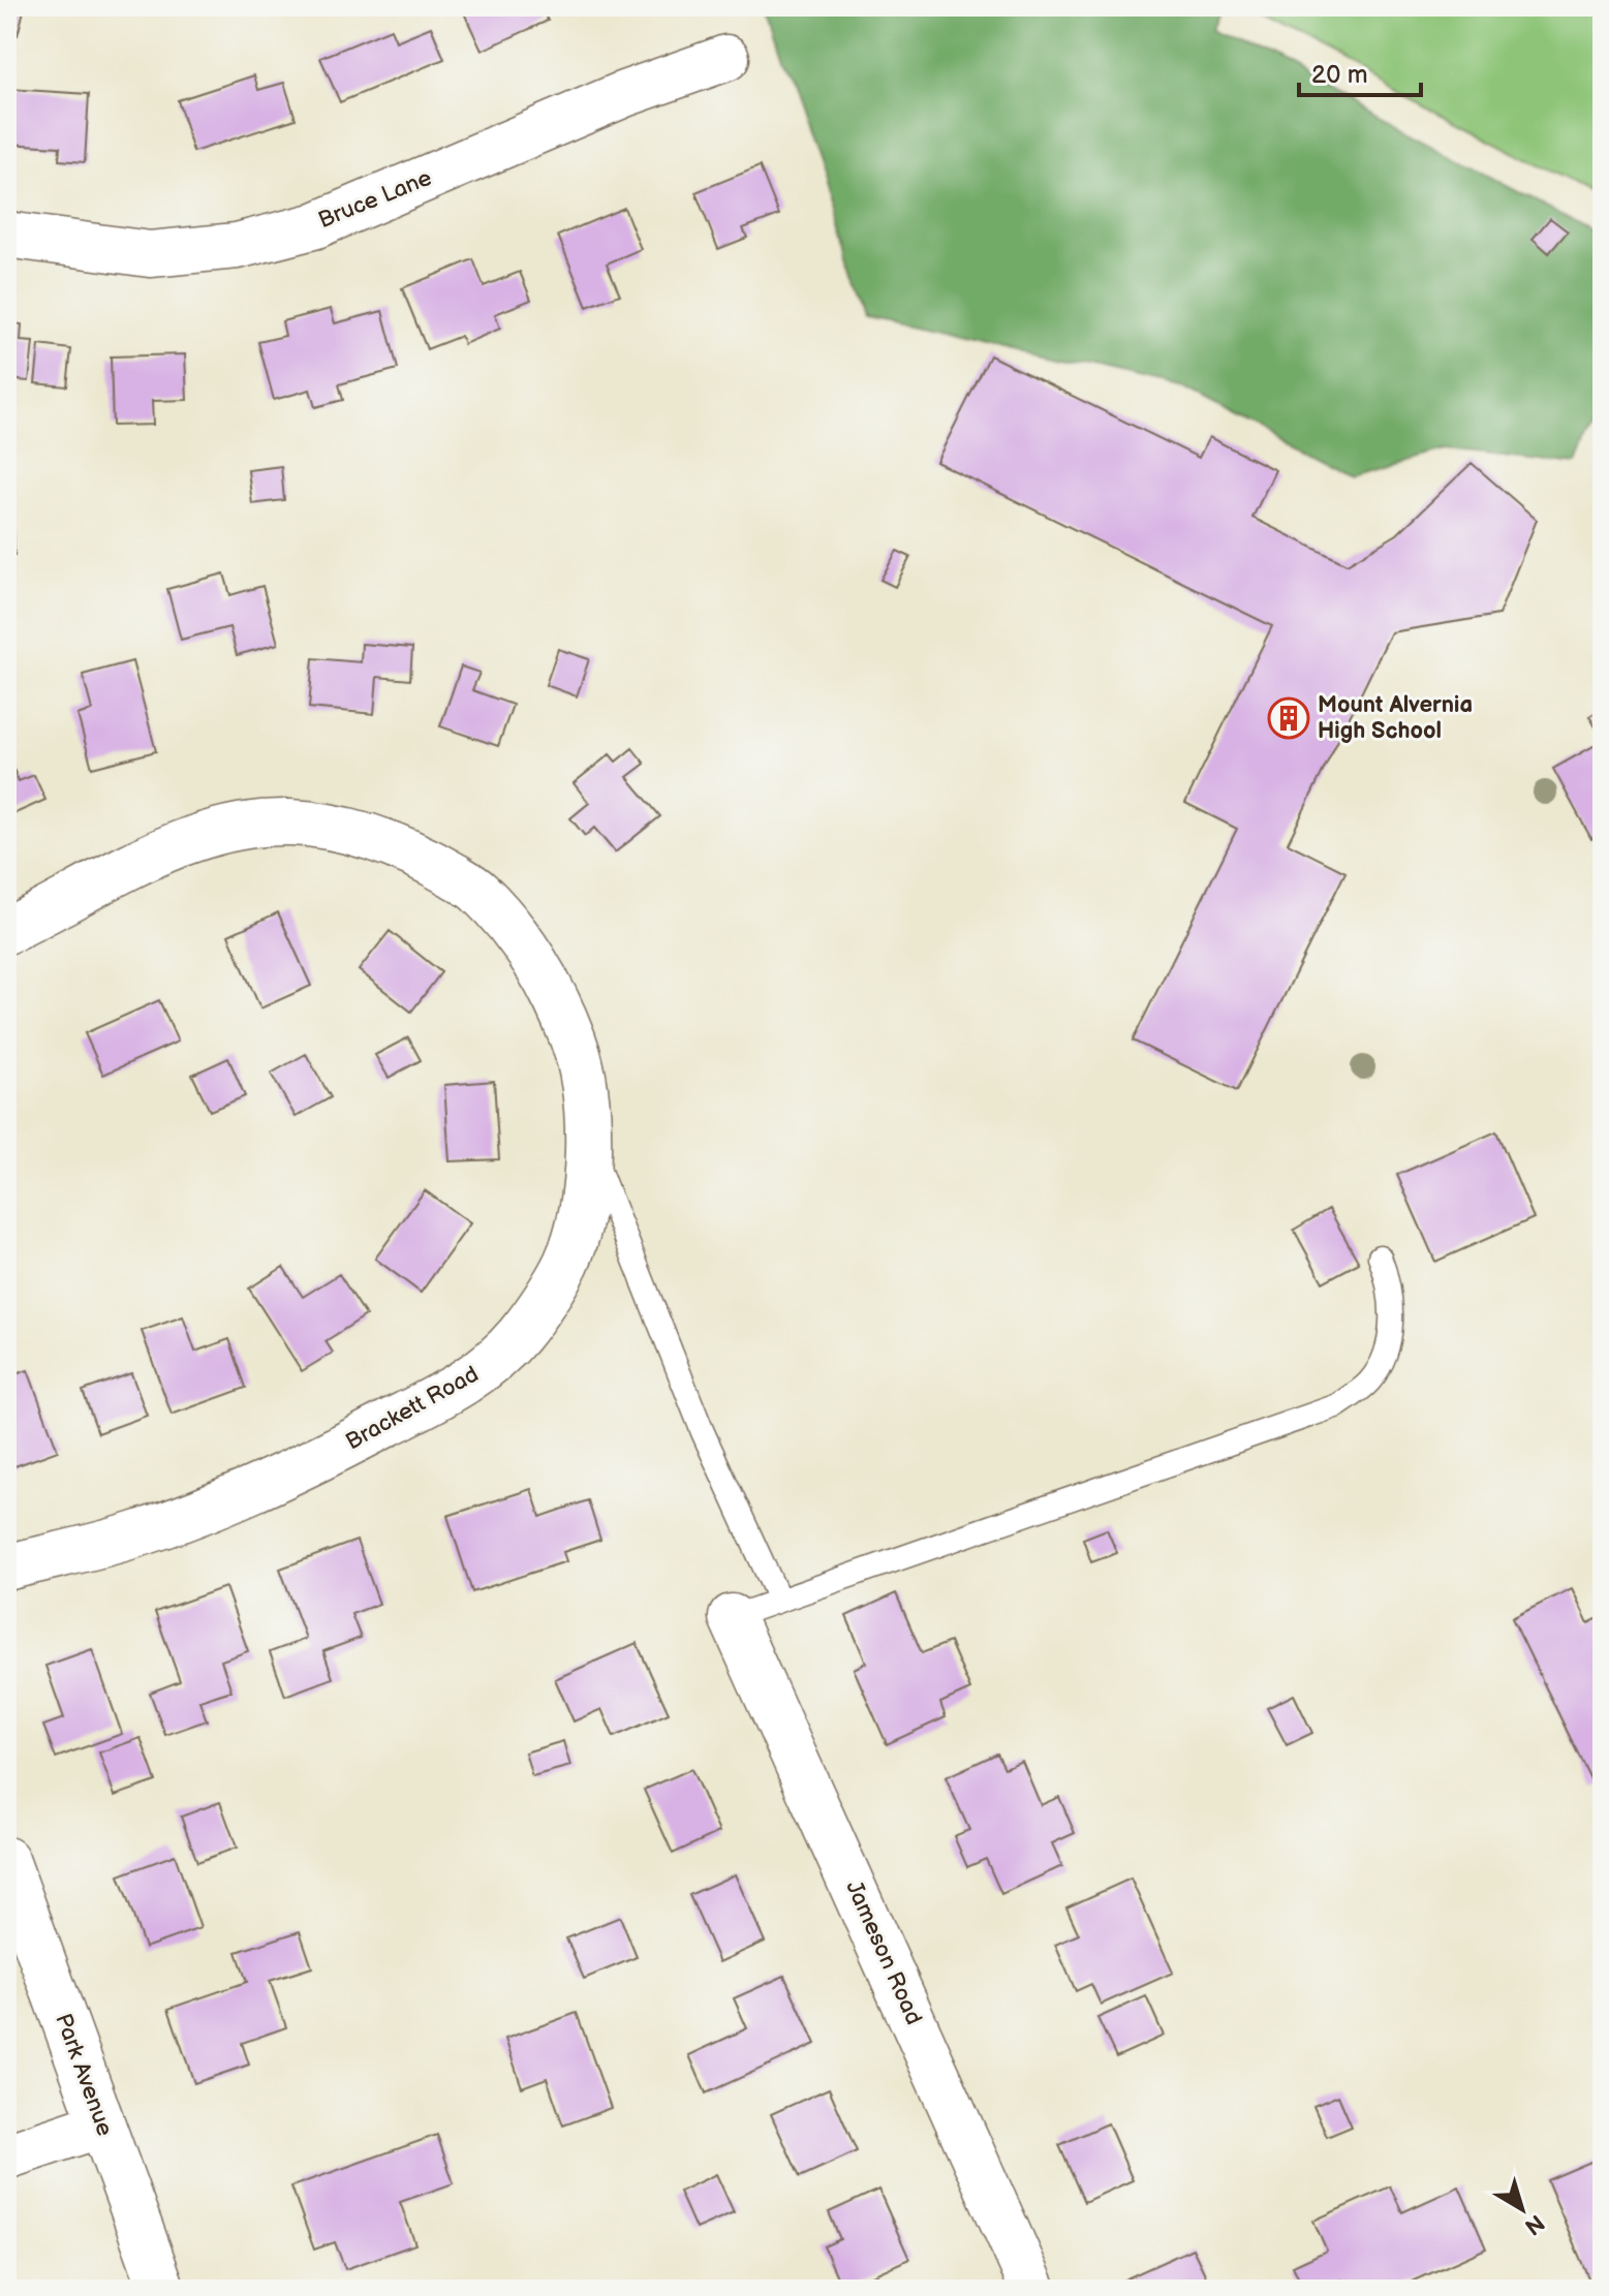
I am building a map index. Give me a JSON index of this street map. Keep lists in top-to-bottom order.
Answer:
{
  "streets": {
    "street": [
      "Bruce Lane",
      "Brackett Road",
      "Jameson Road",
      "Park Avenue"
    ]
  },
  "places": {
    "building": ["Mount Alvernia High School"]
  },
  "scale_bar": "20 m",
  "north": "bottom right"
}
